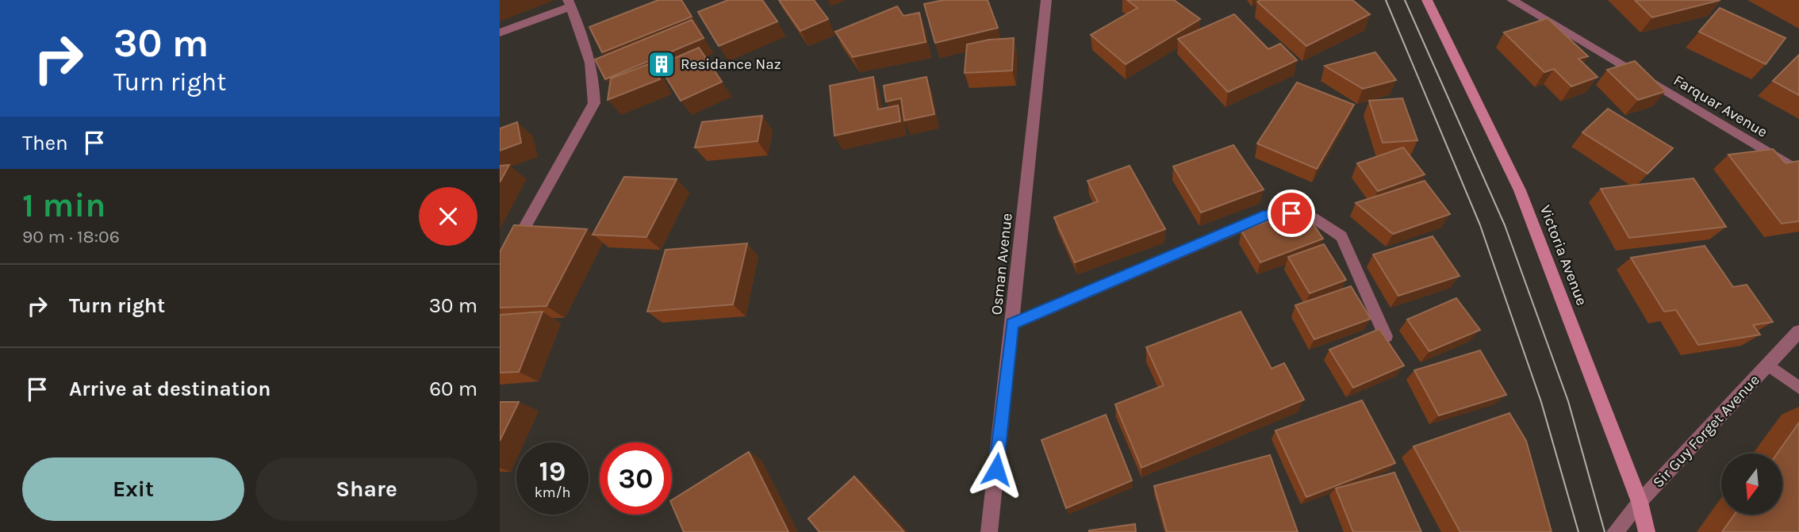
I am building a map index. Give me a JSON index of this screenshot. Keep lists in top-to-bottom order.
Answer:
{
  "streets": {
    "main road": ["Victoria Avenue"],
    "street": ["Farquar Avenue", "Osman Avenue", "Sir Guy Forget Avenue"]
  },
  "crossings": [
    ["Victoria Avenue", "Sir Guy Forget Avenue"]
  ],
  "places": {
    "building": ["Residance Naz"]
  },
  "north": "bottom",
  "page": {
    "turn": ["30 m", "Turn right"],
    "then": "Then",
    "heading": ["1 min", "90 m · 18:06"],
    "list": [
      {
        "name": "Turn right",
        "value": "30 m"
      },
      {
        "name": "Arrive at destination",
        "value": "60 m"
      }
    ],
    "speed": "19 km/h",
    "limit": "30",
    "buttons": ["Exit", "Share"]
  }
}
